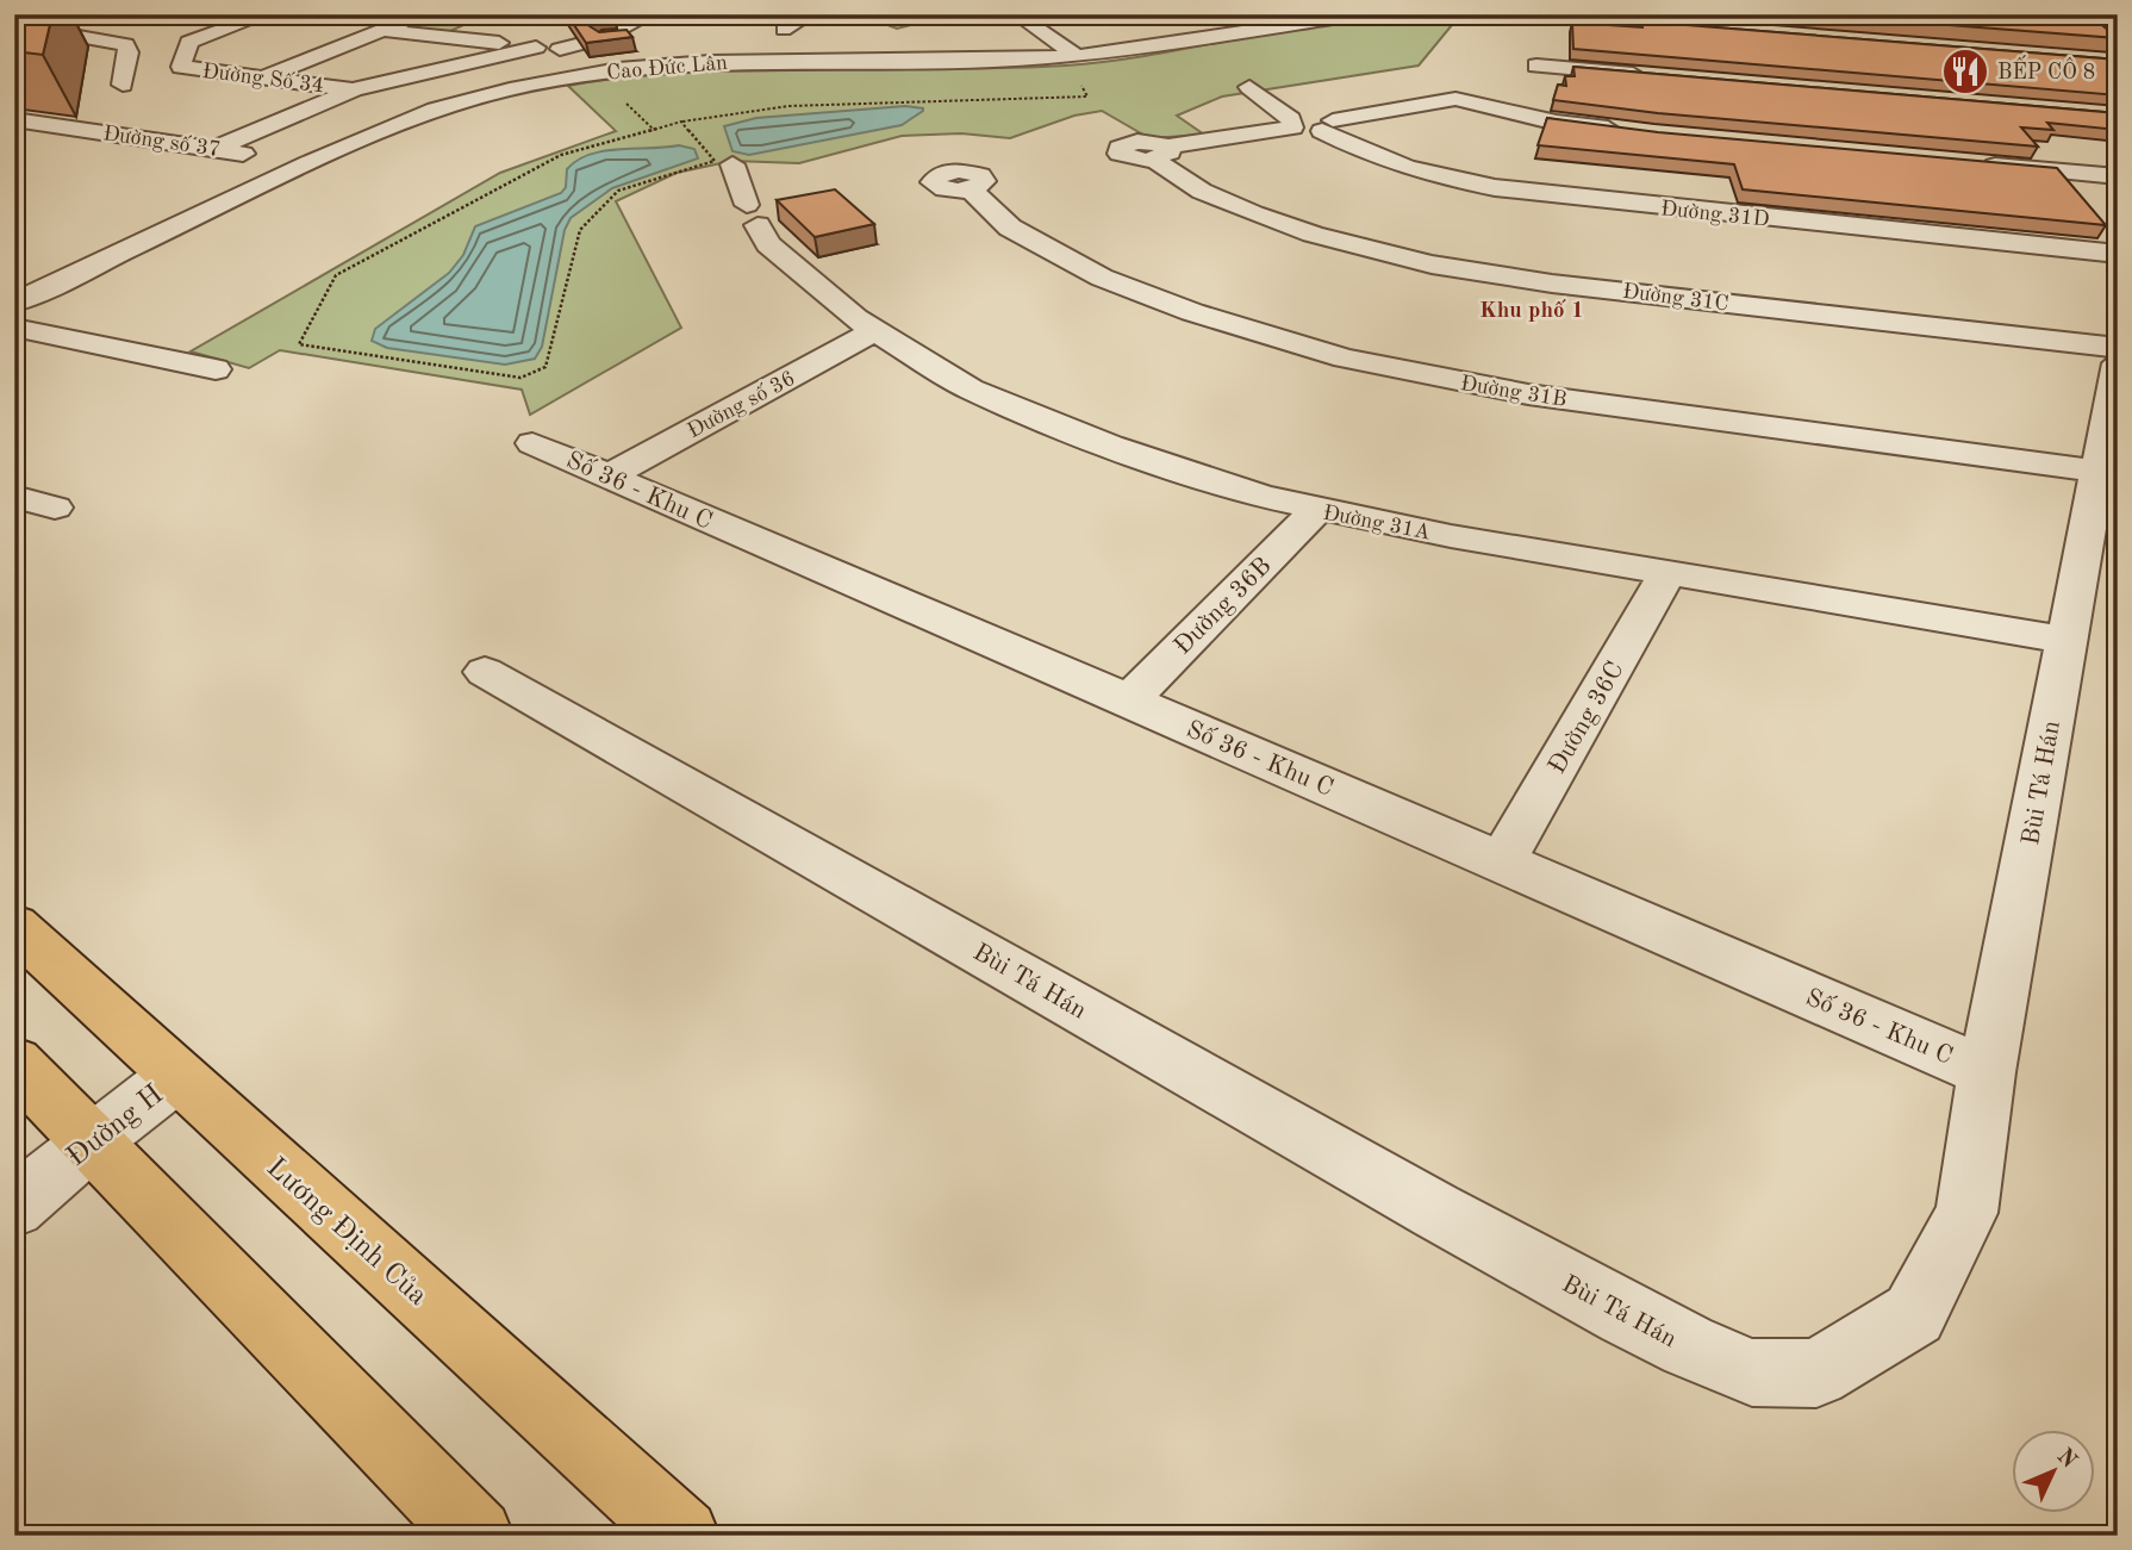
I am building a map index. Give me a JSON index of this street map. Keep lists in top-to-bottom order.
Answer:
{
  "streets": {
    "main road": ["Lương Định Của"],
    "street": [
      "Cao Đức Lân",
      "Đường Số 34",
      "Đường số 37",
      "Đường 31D",
      "Đường 31C",
      "Đường 31B",
      "Đường số 36",
      "Số 36 - Khu C",
      "Đường 31A",
      "Đường 36B",
      "Đường 36C",
      "Bùi Tá Hán",
      "Đường H"
    ]
  },
  "crossings": [
    ["Cao Đức Lân", "Đường số 37"],
    ["Đường 31B", "Bùi Tá Hán"],
    ["Đường số 36", "Số 36 - Khu C"],
    ["Đường số 36", "Đường 31A"],
    ["Số 36 - Khu C", "Đường 36B"],
    ["Số 36 - Khu C", "Đường 36C"],
    ["Số 36 - Khu C", "Bùi Tá Hán"],
    ["Đường 31A", "Đường 36B"],
    ["Đường 31A", "Đường 36C"],
    ["Đường 31A", "Bùi Tá Hán"],
    ["Đường H", "Lương Định Của"]
  ],
  "districts": ["Khu phố 1"],
  "places": {
    "restaurant": ["BẾP CÔ 8"]
  },
  "north": "top right"
}
